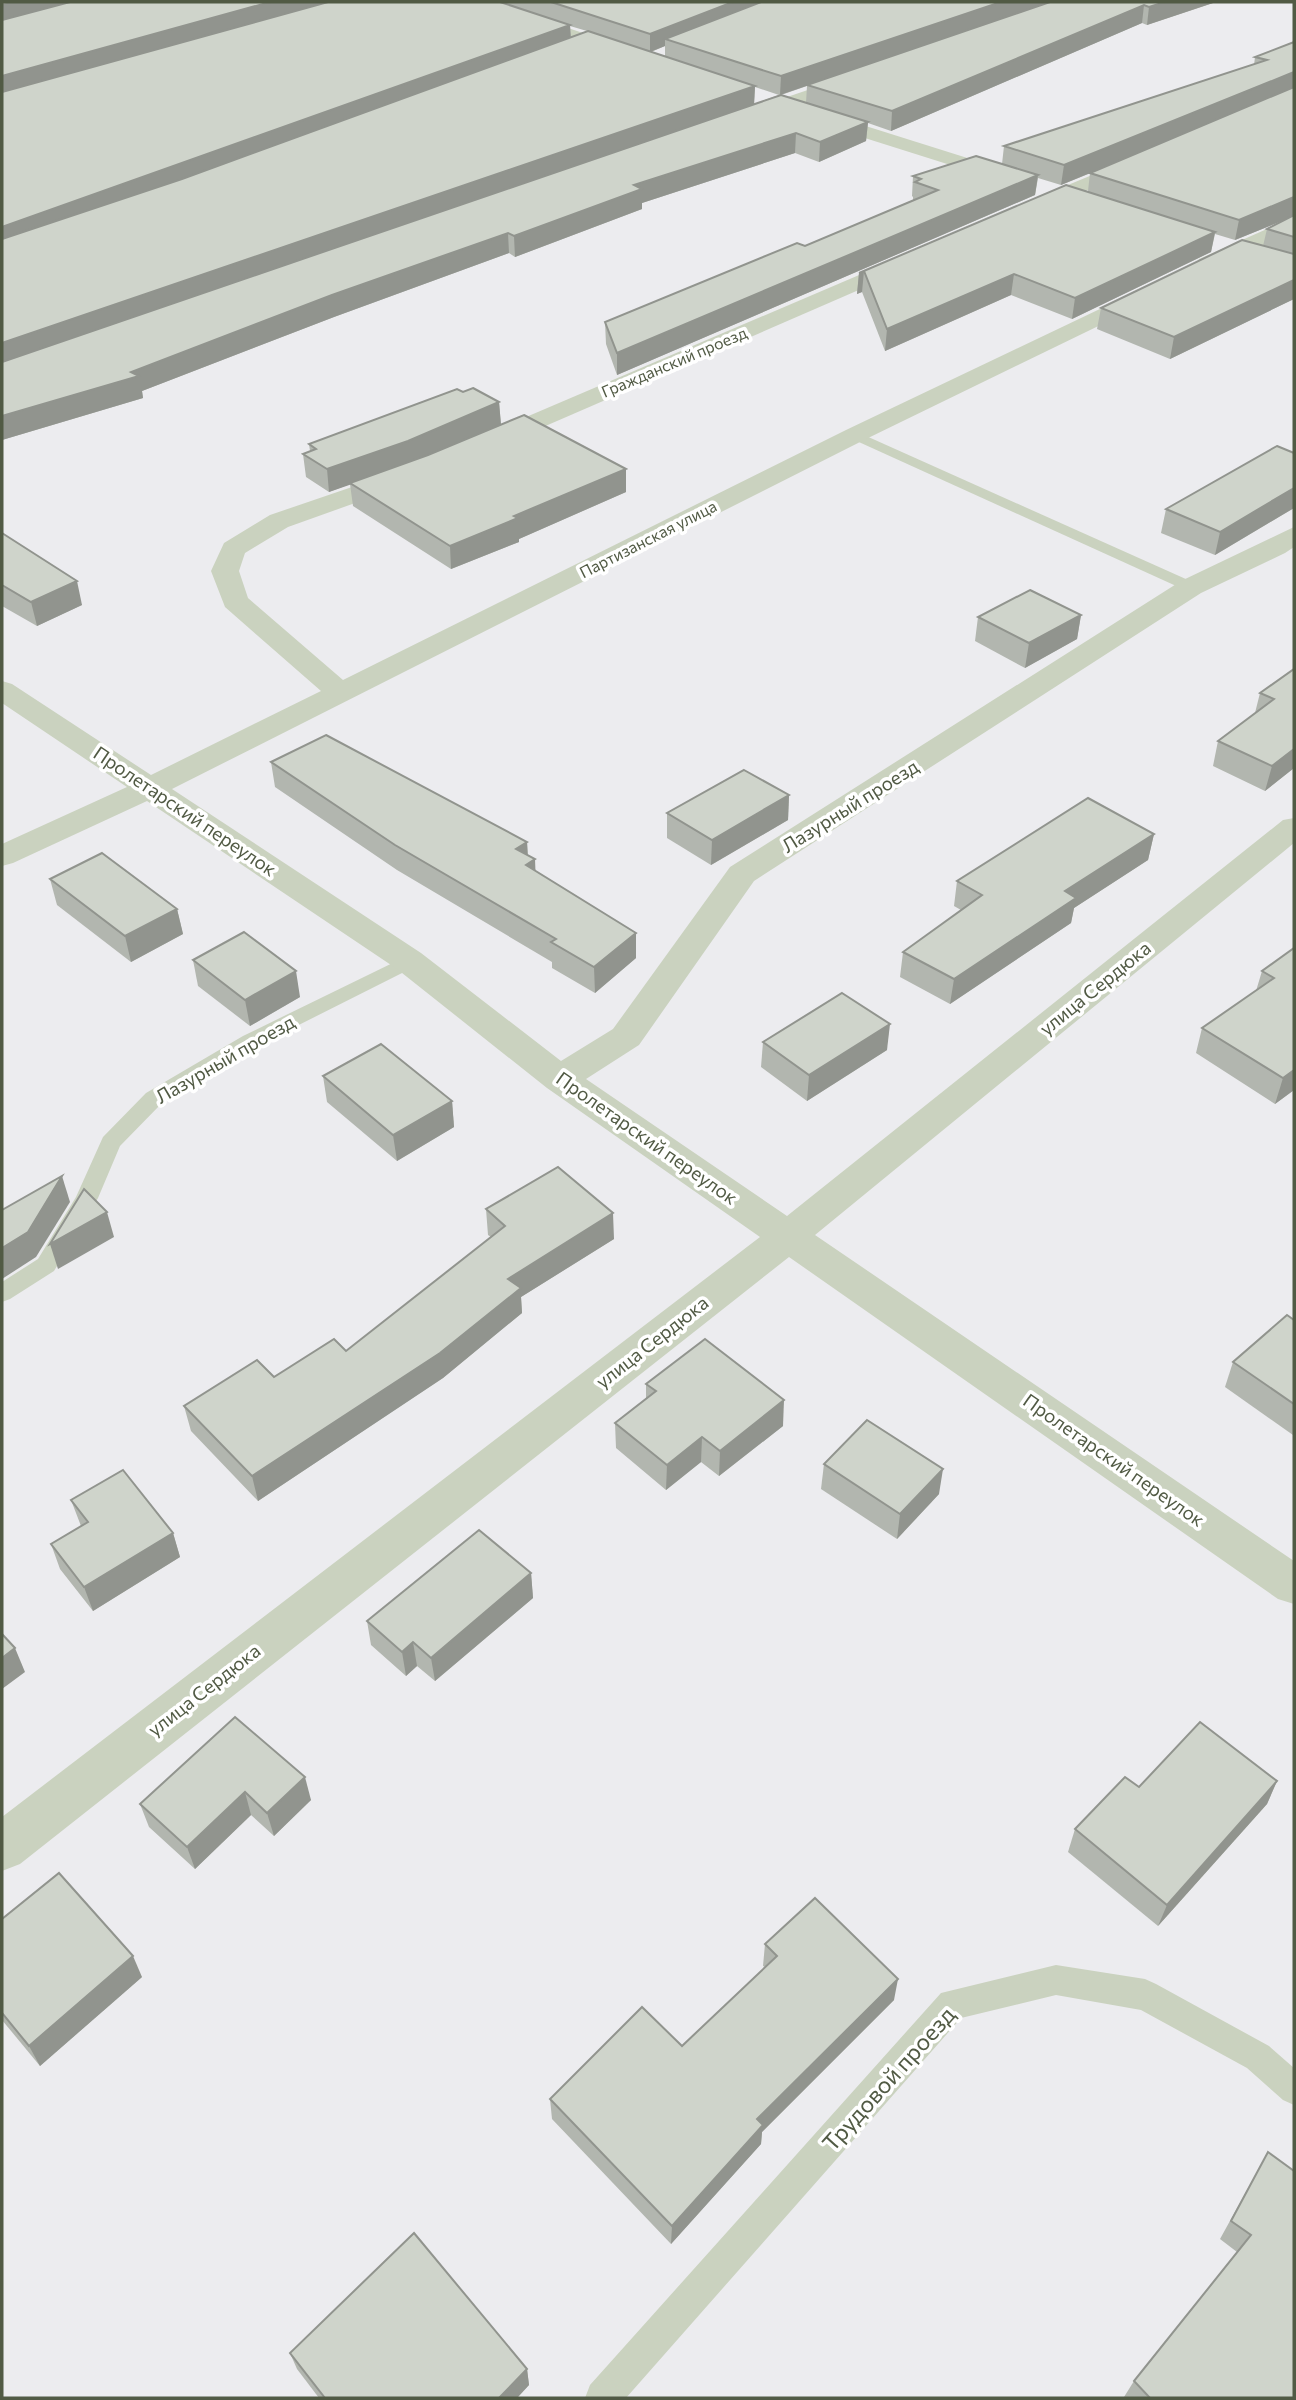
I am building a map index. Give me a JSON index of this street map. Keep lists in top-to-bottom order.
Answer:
{
  "streets": {
    "street": [
      "Гражданский проезд",
      "Партизанская улица",
      "Лазурный проезд",
      "Пролетарский переулок",
      "улица Сердюка"
    ],
    "lane": ["Трудовой проезд"]
  },
  "crossings": [
    ["Партизанская улица", "Пролетарский переулок"],
    ["Лазурный проезд", "Пролетарский переулок"],
    ["Пролетарский переулок", "улица Сердюка"]
  ]
}
